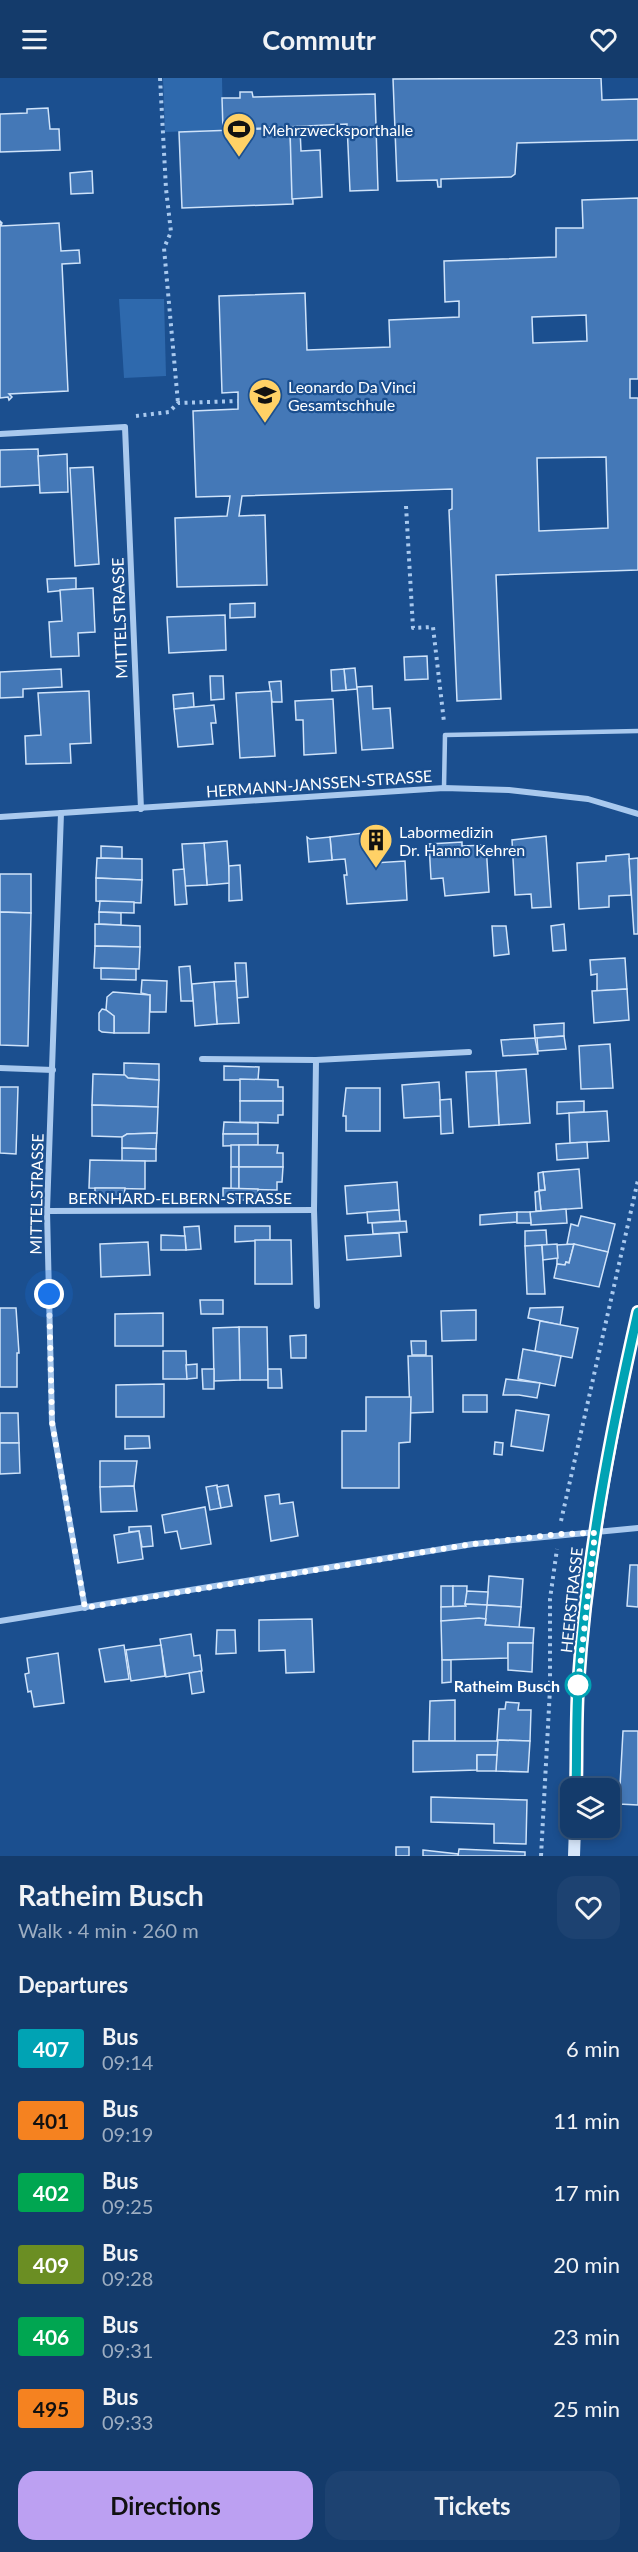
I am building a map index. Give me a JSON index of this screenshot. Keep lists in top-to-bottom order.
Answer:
{
  "streets": {
    "main road": ["HEERSTRASSE"],
    "street": ["MITTELSTRASSE", "HERMANN-JANSSEN-STRASSE", "BERNHARD-ELBERN-STRASSE"]
  },
  "crossings": [
    ["MITTELSTRASSE", "HERMANN-JANSSEN-STRASSE"],
    ["MITTELSTRASSE", "BERNHARD-ELBERN-STRASSE"]
  ],
  "places": {
    "sports": ["Mehrzwecksporthalle"],
    "school or university": ["Leonardo Da Vinci Gesamtschhule"],
    "building": ["Labormedizin Dr. Hanno Kehren"],
    "other": ["Ratheim Busch"]
  },
  "lines": ["bus line 407"],
  "page": {
    "header": "Commutr",
    "heading": [
      ["Ratheim Busch", "Walk · 4 min · 260 m"],
      "Departures"
    ],
    "list": [
      {
        "mark": "407",
        "name": "Bus",
        "note": "09:14",
        "value": "6 min"
      },
      {
        "mark": "401",
        "name": "Bus",
        "note": "09:19",
        "value": "11 min"
      },
      {
        "mark": "402",
        "name": "Bus",
        "note": "09:25",
        "value": "17 min"
      },
      {
        "mark": "409",
        "name": "Bus",
        "note": "09:28",
        "value": "20 min"
      },
      {
        "mark": "406",
        "name": "Bus",
        "note": "09:31",
        "value": "23 min"
      },
      {
        "mark": "495",
        "name": "Bus",
        "note": "09:33",
        "value": "25 min"
      }
    ],
    "buttons": ["Directions", "Tickets"]
  }
}
